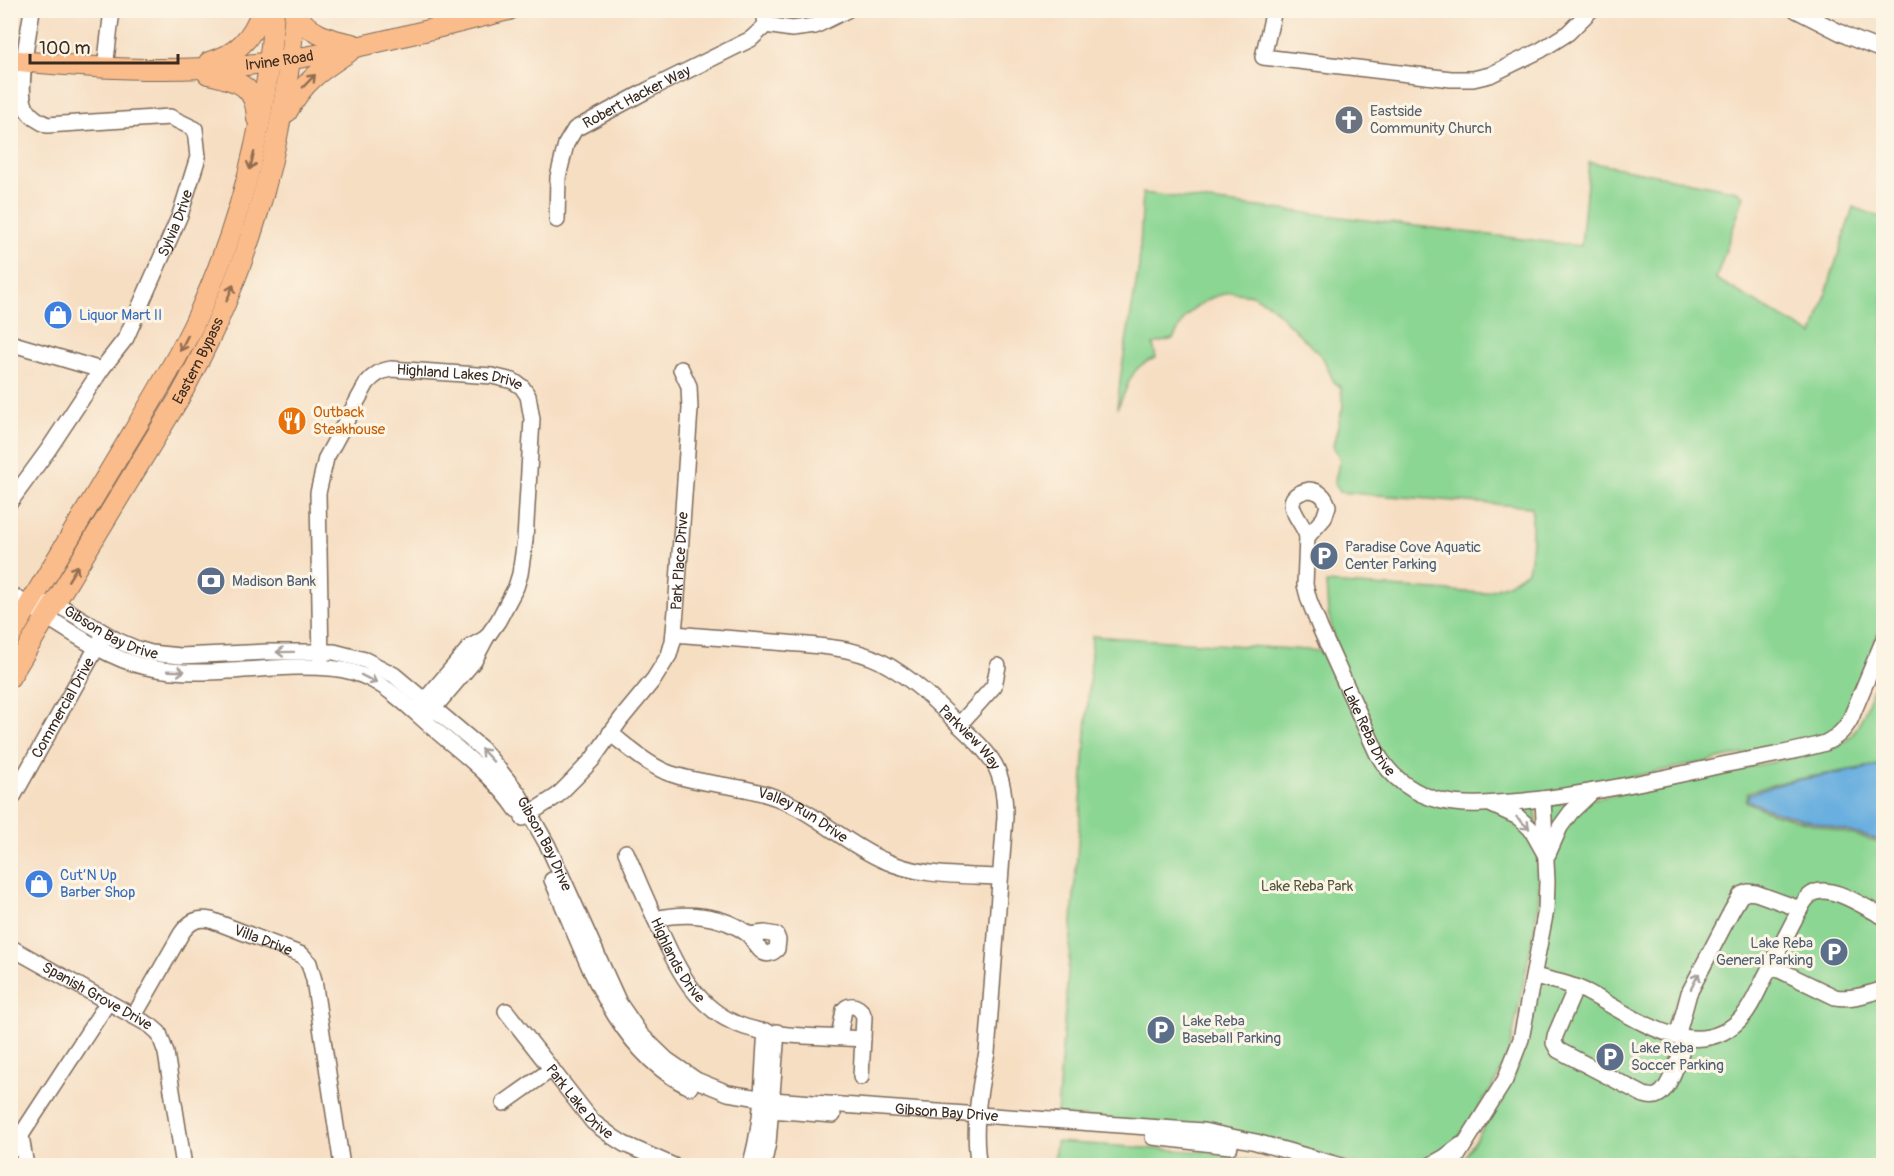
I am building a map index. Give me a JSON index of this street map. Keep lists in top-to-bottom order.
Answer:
{
  "streets": {
    "main road": ["Irvine Road", "Eastern Bypass"],
    "street": [
      "Robert Hacker Way",
      "Sylvia Drive",
      "Highland Lakes Drive",
      "Park Place Drive",
      "Gibson Bay Drive",
      "Commercial Drive",
      "Lake Reba Drive",
      "Parkview Way",
      "Valley Run Drive",
      "Villa Drive",
      "Highlands Drive",
      "Spanish Grove Drive",
      "Park Lake Drive"
    ]
  },
  "crossings": [
    ["Irvine Road", "Sylvia Drive"],
    ["Irvine Road", "Eastern Bypass"],
    ["Eastern Bypass", "Gibson Bay Drive"],
    ["Highland Lakes Drive", "Gibson Bay Drive"],
    ["Park Place Drive", "Gibson Bay Drive"],
    ["Park Place Drive", "Parkview Way"],
    ["Park Place Drive", "Valley Run Drive"],
    ["Gibson Bay Drive", "Commercial Drive"],
    ["Gibson Bay Drive", "Parkview Way"],
    ["Parkview Way", "Valley Run Drive"],
    ["Villa Drive", "Spanish Grove Drive"]
  ],
  "parks": ["Lake Reba Park"],
  "places": {
    "church": ["Eastside Community Church"],
    "shop": ["Liquor Mart II", "Cut’N Up Barber Shop"],
    "restaurant": ["Outback Steakhouse"],
    "parking": [
      "Paradise Cove Aquatic Center Parking",
      "Lake Reba General Parking",
      "Lake Reba Baseball Parking",
      "Lake Reba Soccer Parking"
    ],
    "bank": ["Madison Bank"]
  },
  "scale_bar": "100 m"
}
